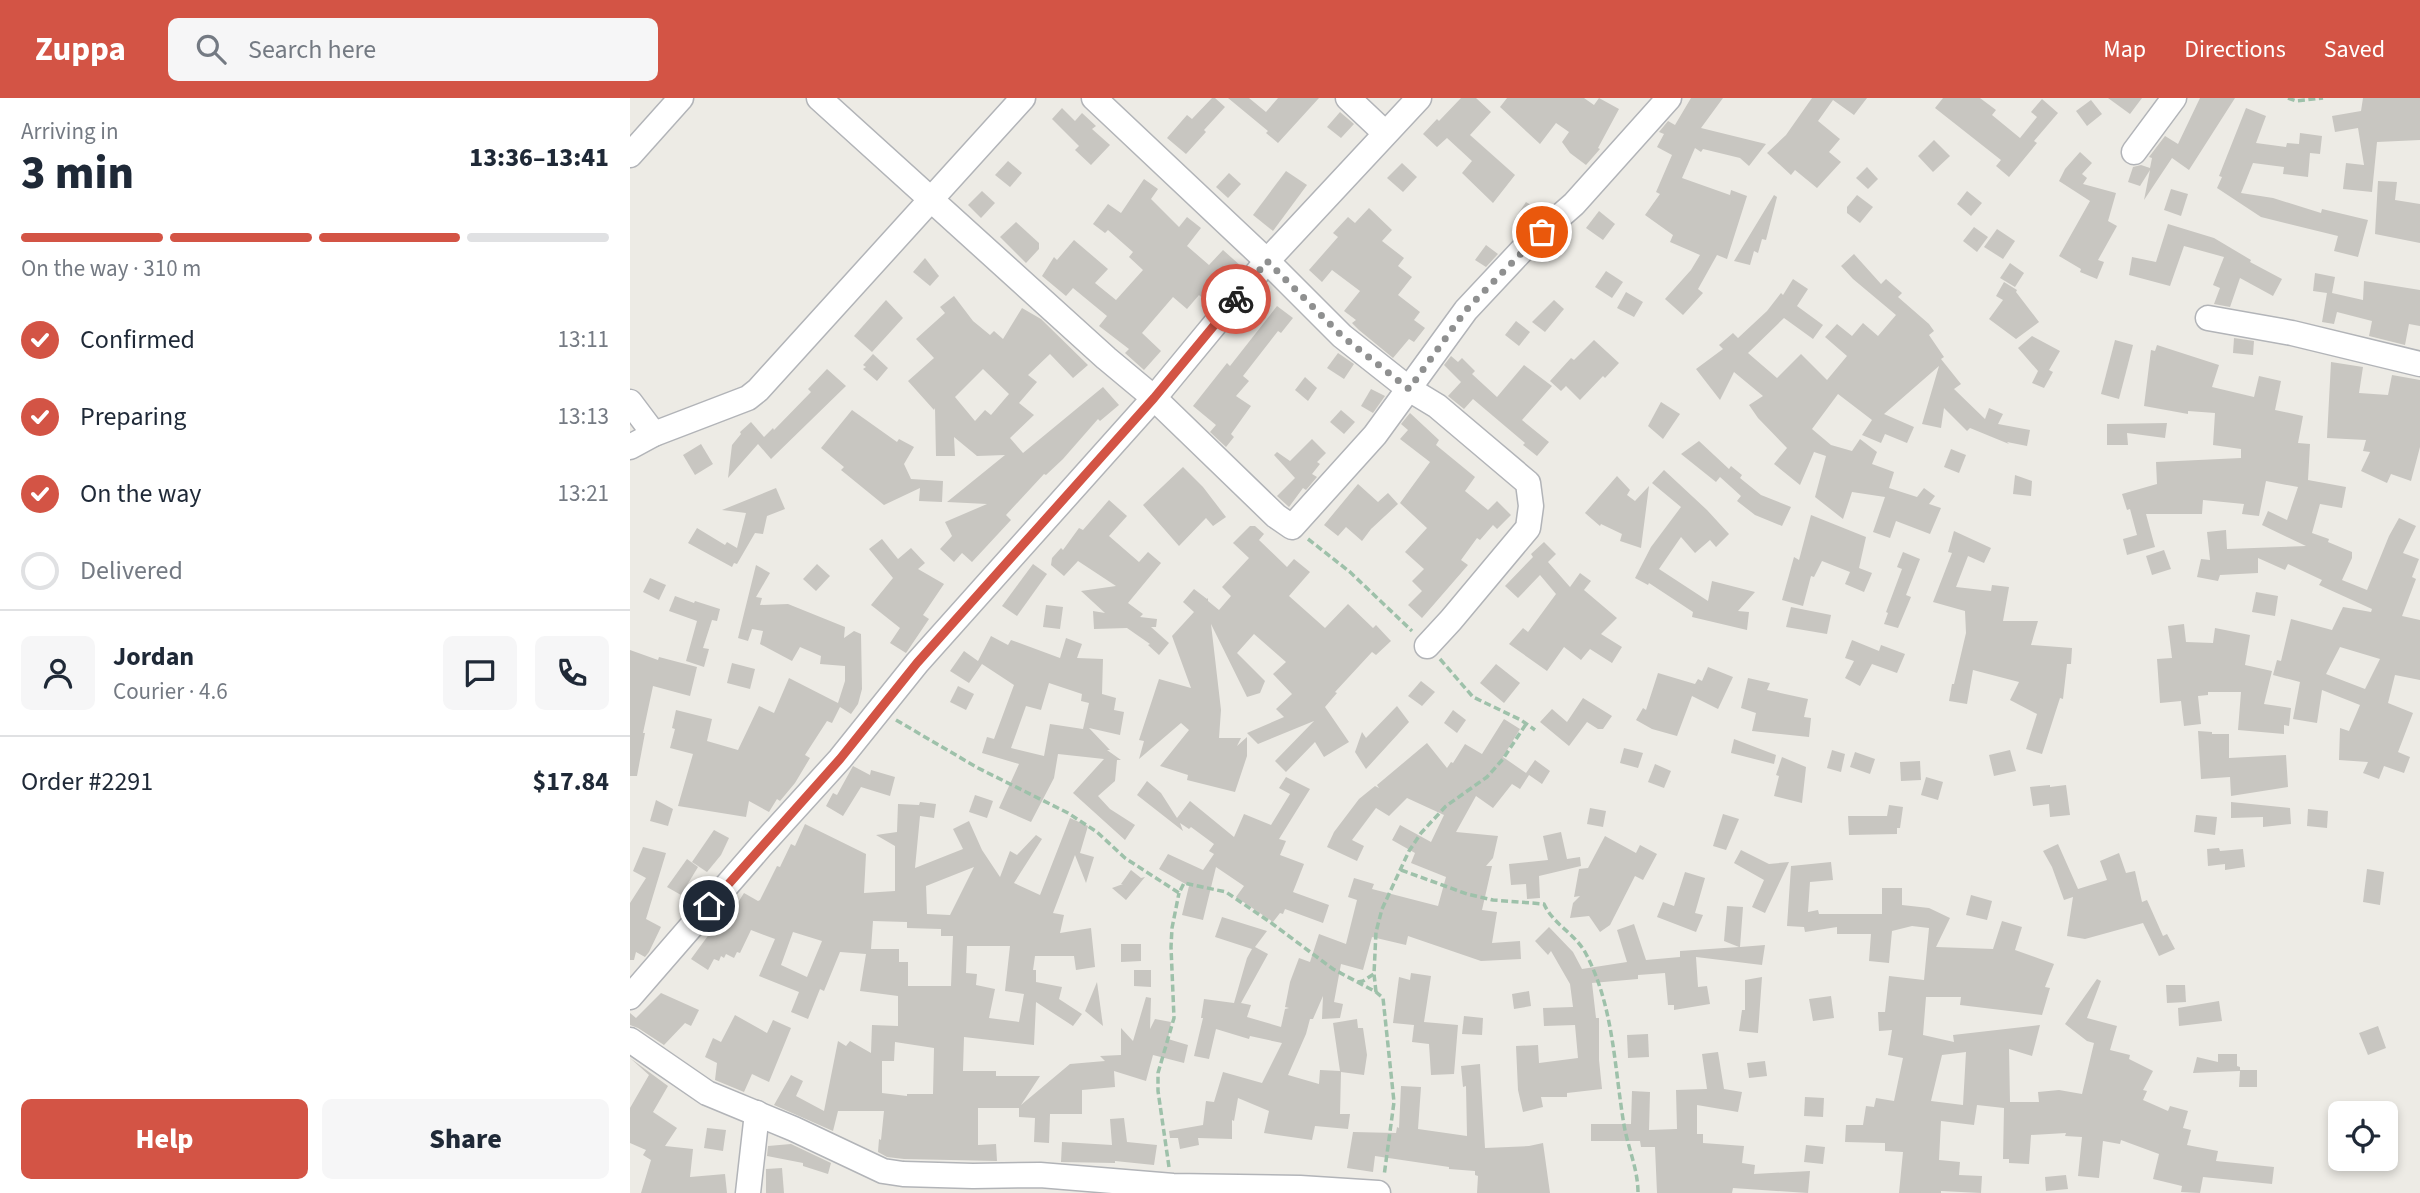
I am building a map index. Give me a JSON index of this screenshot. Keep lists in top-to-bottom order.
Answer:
{
  "page": {
    "header": "Zuppa",
    "search": "Search here",
    "nav": ["Map", "Directions", "Saved"],
    "heading": ["3 min", "Arriving in", "13:36–13:41"],
    "panel": [
      "Jordan",
      "Courier · 4.6",
      "Order #2291",
      "$17.84"
    ],
    "bar": "On the way · 310 m",
    "list": [
      ["Confirmed", "13:11"],
      ["Preparing", "13:13"],
      ["On the way", "13:21"],
      "Delivered"
    ],
    "buttons": ["Help", "Share"]
  }
}
